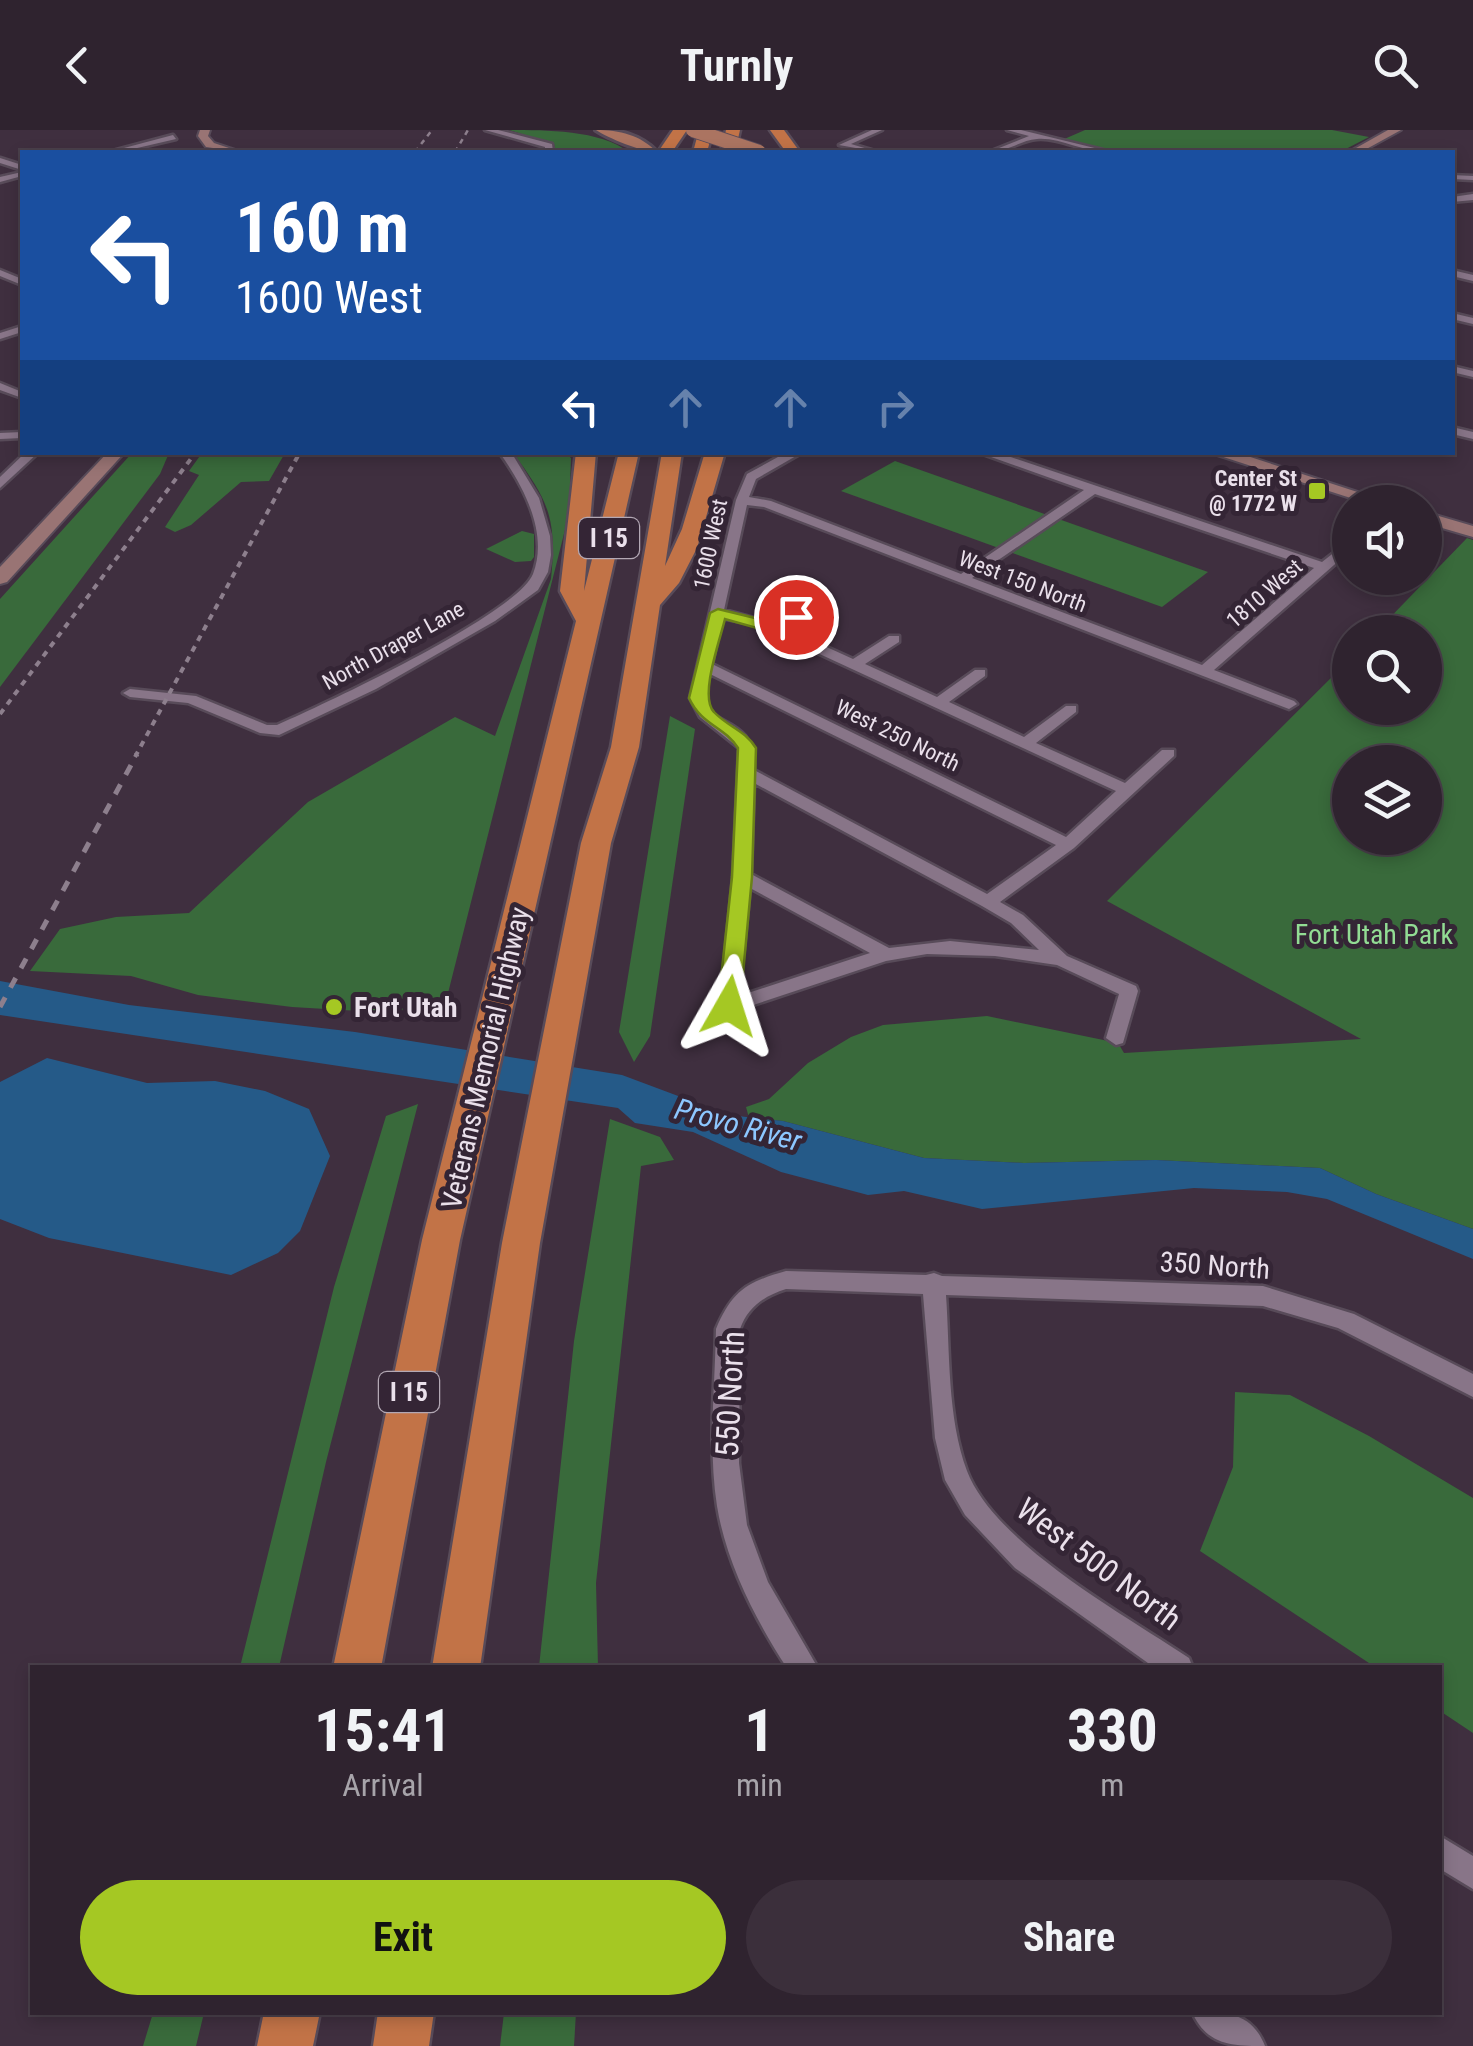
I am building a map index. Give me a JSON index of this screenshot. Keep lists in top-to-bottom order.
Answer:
{
  "streets": {
    "highway": ["I 15", "Veterans Memorial Highway"],
    "street": [
      "1600 West",
      "West 150 North",
      "1810 West",
      "North Draper Lane",
      "West 250 North",
      "350 North",
      "550 North",
      "West 500 North"
    ]
  },
  "crossings": [
    ["1600 West", "West 150 North"],
    ["1600 West", "West 250 North"],
    ["West 150 North", "1810 West"],
    ["350 North", "550 North"],
    ["350 North", "West 500 North"],
    ["550 North", "West 500 North"]
  ],
  "water": ["Provo River"],
  "parks": ["Fort Utah Park"],
  "places": {
    "transit": ["Center St @ 1772 W"],
    "other": ["Fort Utah"]
  },
  "page": {
    "header": "Turnly",
    "turn": ["160 m", "1600 West"],
    "eta": [
      "15:41",
      "Arrival",
      "1",
      "min",
      "330",
      "m"
    ],
    "buttons": ["Exit", "Share"]
  }
}
